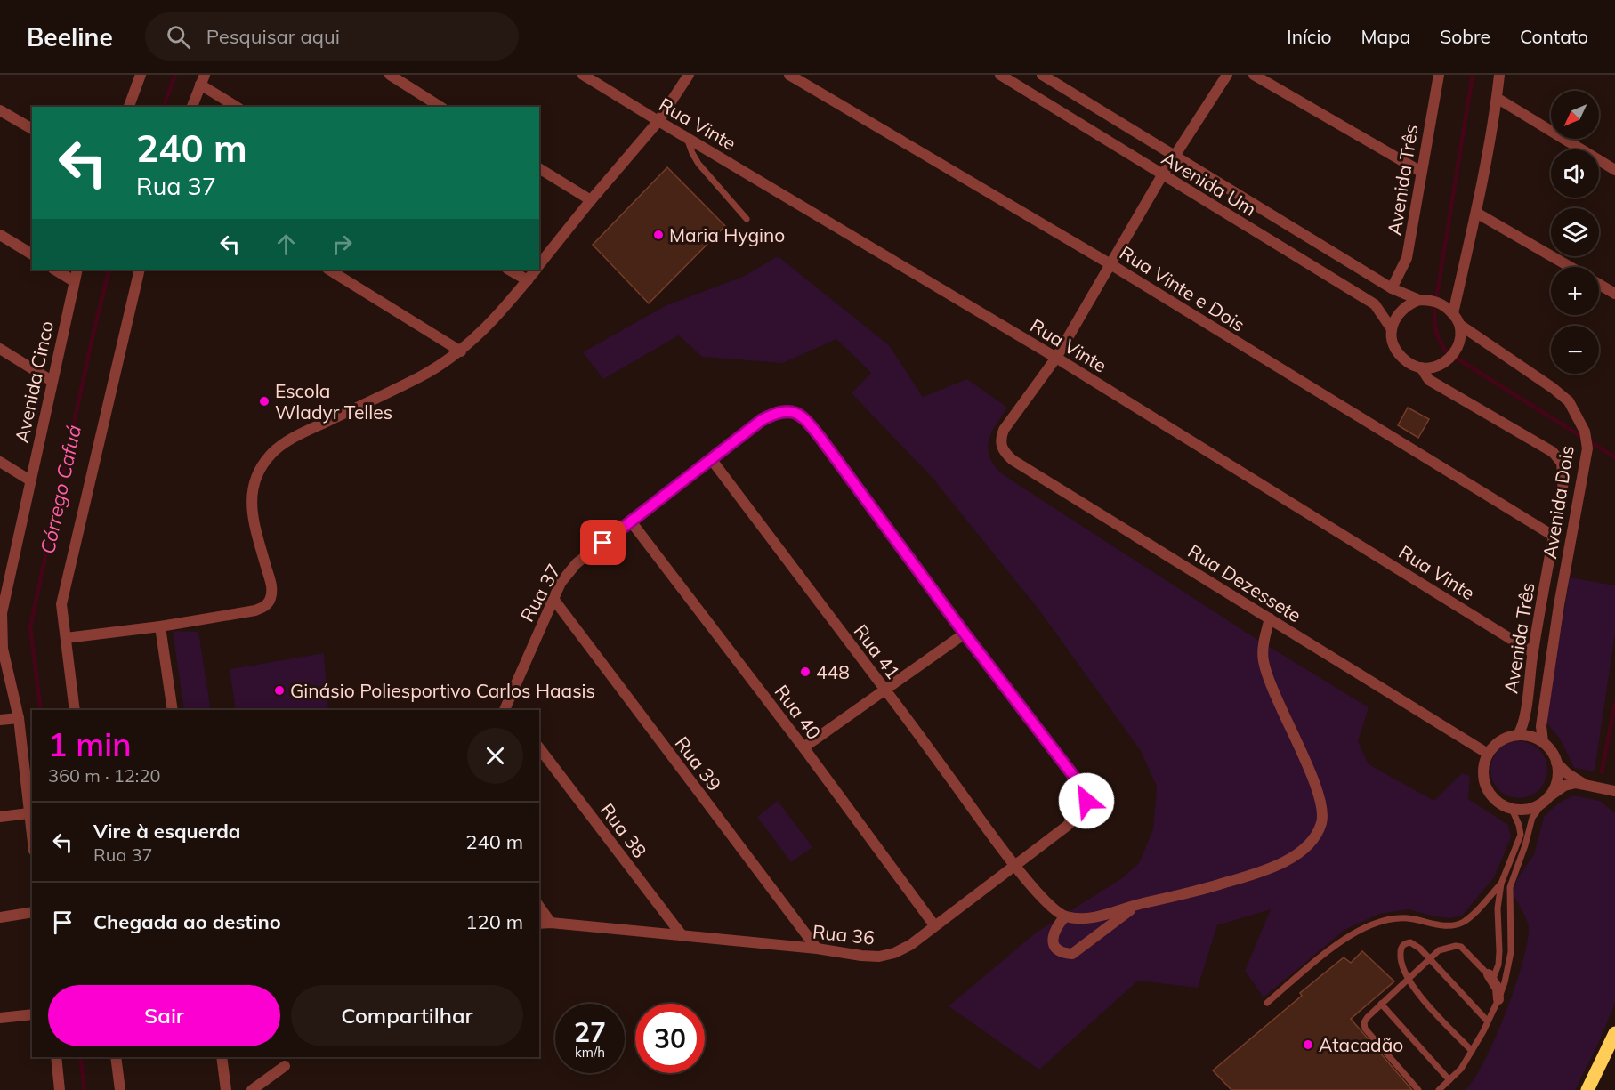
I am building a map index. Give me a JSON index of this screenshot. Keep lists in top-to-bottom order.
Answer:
{
  "streets": {
    "street": [
      "Rua Vinte",
      "Avenida Três",
      "Avenida Um",
      "Rua Vinte e Dois",
      "Avenida Cinco",
      "Avenida Dois",
      "Rua Dezessete",
      "Rua 37",
      "Rua 41",
      "Rua 40",
      "Rua 39",
      "Rua 38",
      "Rua 36"
    ]
  },
  "crossings": [
    ["Rua Vinte", "Avenida Três"],
    ["Rua Vinte", "Rua Dezessete"],
    ["Avenida Três", "Avenida Um"],
    ["Avenida Três", "Rua Vinte e Dois"],
    ["Avenida Três", "Avenida Dois"],
    ["Avenida Três", "Rua Dezessete"],
    ["Avenida Um", "Avenida Dois"],
    ["Avenida Dois", "Rua Dezessete"],
    ["Rua 37", "Rua 41"],
    ["Rua 37", "Rua 40"],
    ["Rua 37", "Rua 39"],
    ["Rua 37", "Rua 36"],
    ["Rua 41", "Rua 36"],
    ["Rua 40", "Rua 36"],
    ["Rua 39", "Rua 36"],
    ["Rua 38", "Rua 36"]
  ],
  "water": ["Córrego Cafuá"],
  "places": [
    "Maria Hygino",
    "Escola Wladyr Telles",
    "448",
    "Ginásio Poliesportivo Carlos Haasis",
    "Atacadão"
  ],
  "north": "bottom left",
  "page": {
    "header": "Beeline",
    "search": "Pesquisar aqui",
    "nav": [
      "Início",
      "Mapa",
      "Sobre",
      "Contato"
    ],
    "map_buttons": ["+", "−"],
    "turn": ["240 m", "Rua 37"],
    "heading": ["1 min", "360 m · 12:20"],
    "list": [
      {
        "name": "Vire à esquerda",
        "note": "Rua 37",
        "value": "240 m"
      },
      {
        "name": "Chegada ao destino",
        "value": "120 m"
      }
    ],
    "buttons": ["Sair", "Compartilhar"],
    "speed": "27 km/h",
    "limit": "30"
  }
}
